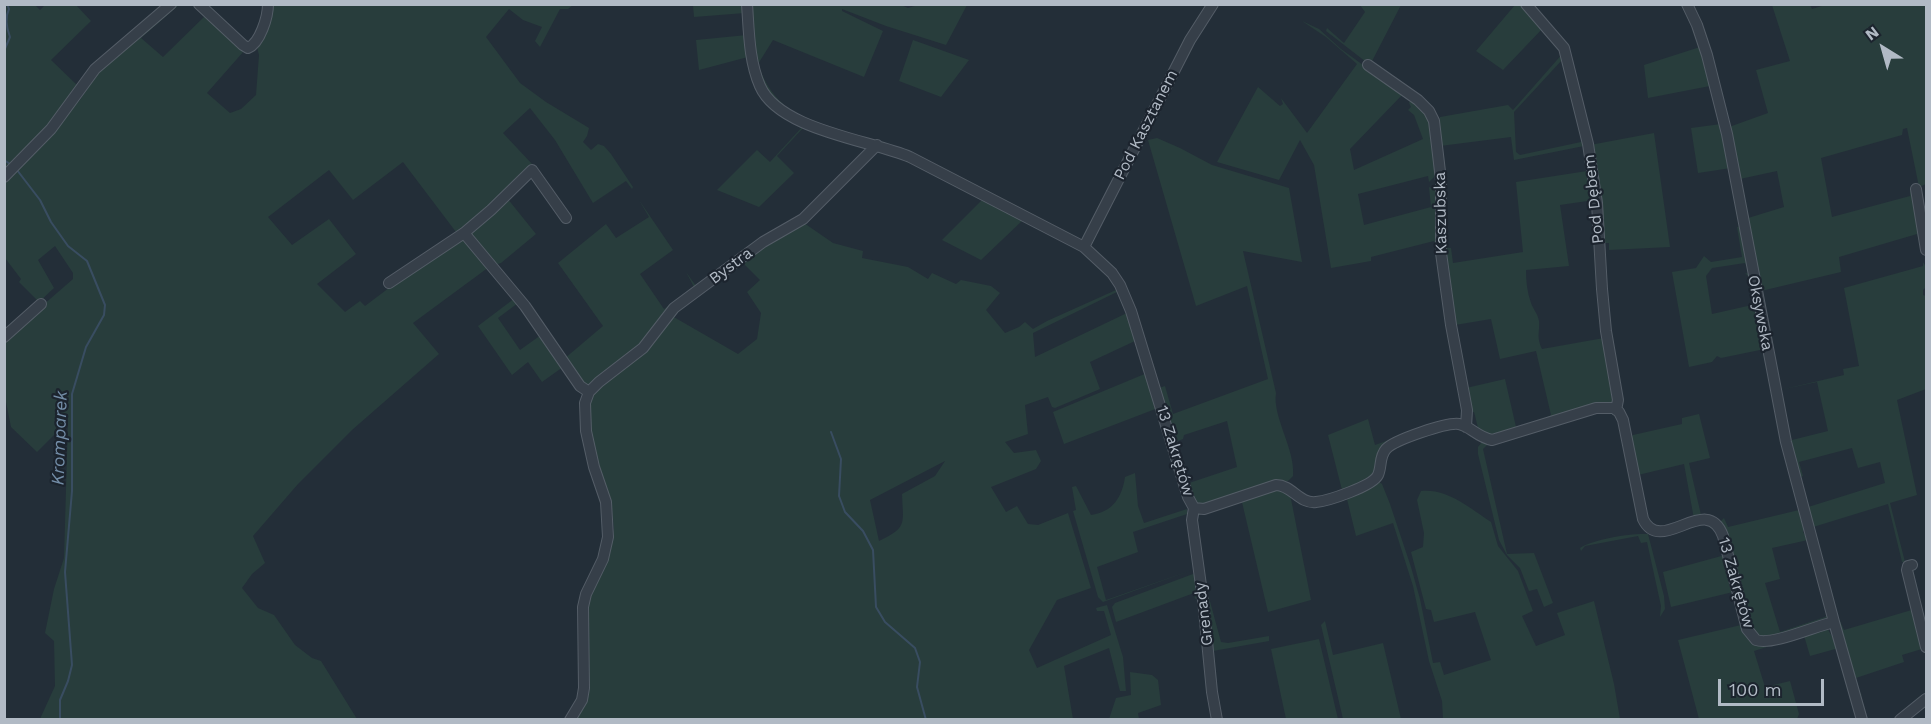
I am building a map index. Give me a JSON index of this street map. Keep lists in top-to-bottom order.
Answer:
{
  "streets": {
    "street": [
      "Pod Kasztanem",
      "Pod Dębem",
      "Kaszubska",
      "Bystra",
      "Oksywska",
      "13 Zakrętów",
      "Grenady"
    ]
  },
  "crossings": [
    ["Pod Kasztanem", "13 Zakrętów"],
    ["Pod Dębem", "13 Zakrętów"],
    ["Kaszubska", "13 Zakrętów"],
    ["Bystra", "13 Zakrętów"],
    ["Oksywska", "13 Zakrętów"],
    ["13 Zakrętów", "Grenady"]
  ],
  "water": ["Kromparek"],
  "scale_bar": "100 m",
  "north": "top left"
}
